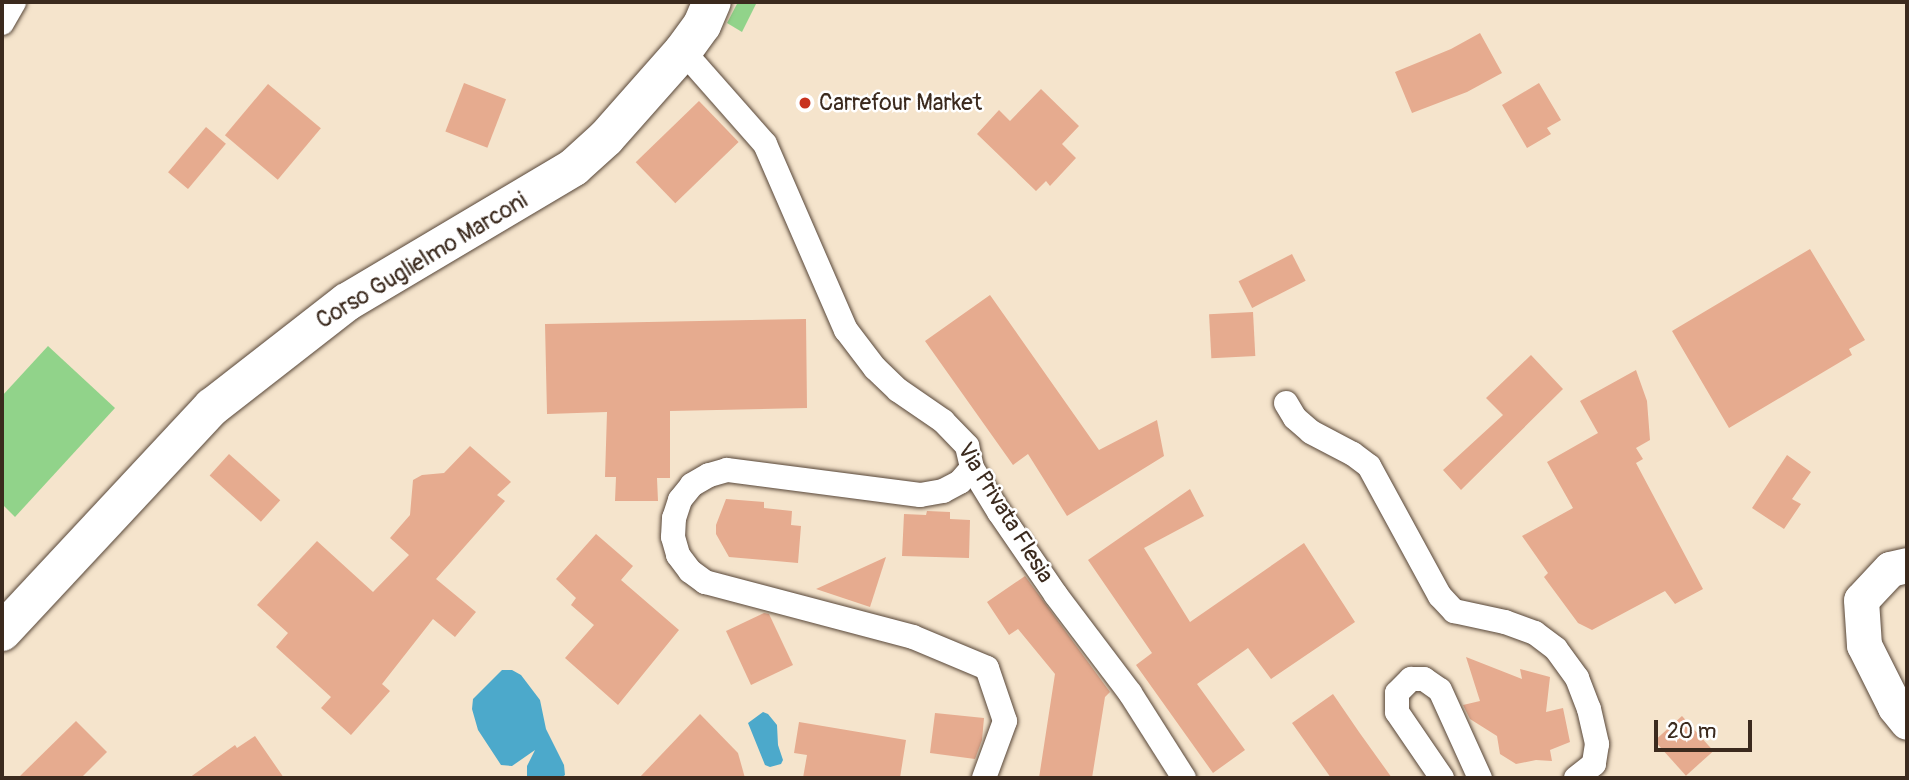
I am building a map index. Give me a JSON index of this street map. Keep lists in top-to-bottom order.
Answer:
{
  "streets": {
    "main road": ["Corso Guglielmo Marconi"],
    "street": ["Via Privata Flesia"]
  },
  "crossings": [
    ["Corso Guglielmo Marconi", "Via Privata Flesia"]
  ],
  "places": ["Carrefour Market"],
  "scale_bar": "20 m"
}
